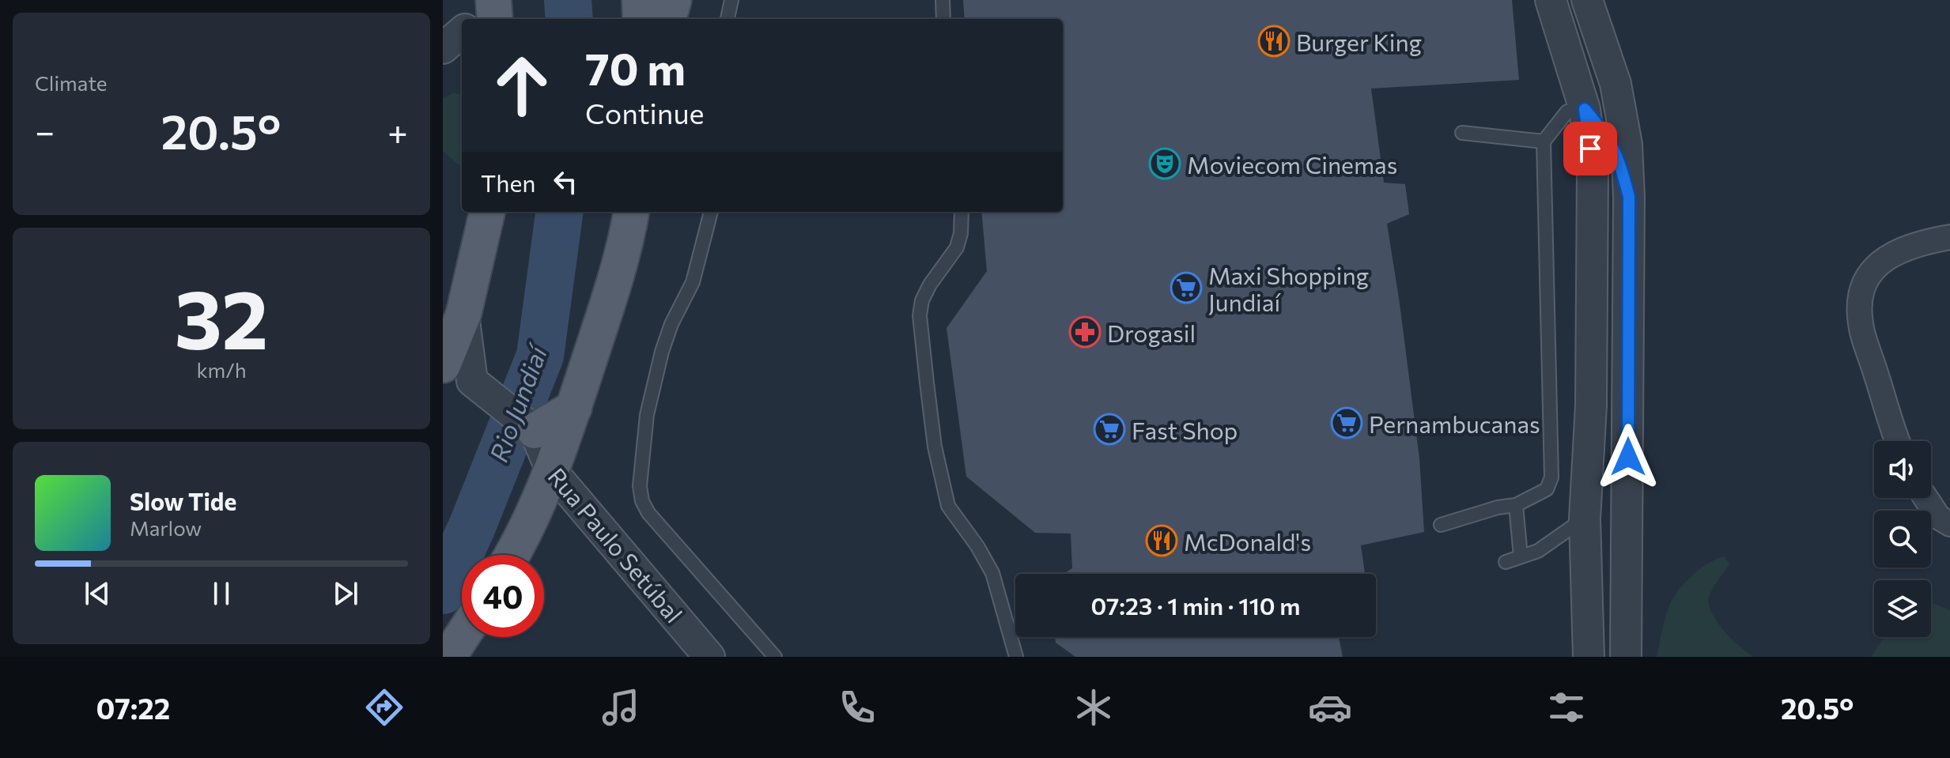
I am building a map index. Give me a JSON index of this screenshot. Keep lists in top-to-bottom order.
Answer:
{
  "streets": {
    "street": ["Rua Paulo Setúbal"]
  },
  "water": ["Rio Jundiaí"],
  "places": {
    "restaurant": ["Burger King", "McDonald's"],
    "theatre": ["Moviecom Cinemas"],
    "supermarket": ["Maxi Shopping Jundiaí", "Pernambucanas", "Fast Shop"],
    "pharmacy": ["Drogasil"]
  },
  "page": {
    "tile": [
      "Climate",
      ["32", "km/h"]
    ],
    "turn": ["70 m", "Continue"],
    "heat": ["−", "20.5°", "+"],
    "then": "Then",
    "song": ["Slow Tide", "Marlow"],
    "limit": "40",
    "trip": "07:23 · 1 min · 110 m",
    "tabs": ["07:22", "20.5°"]
  }
}
